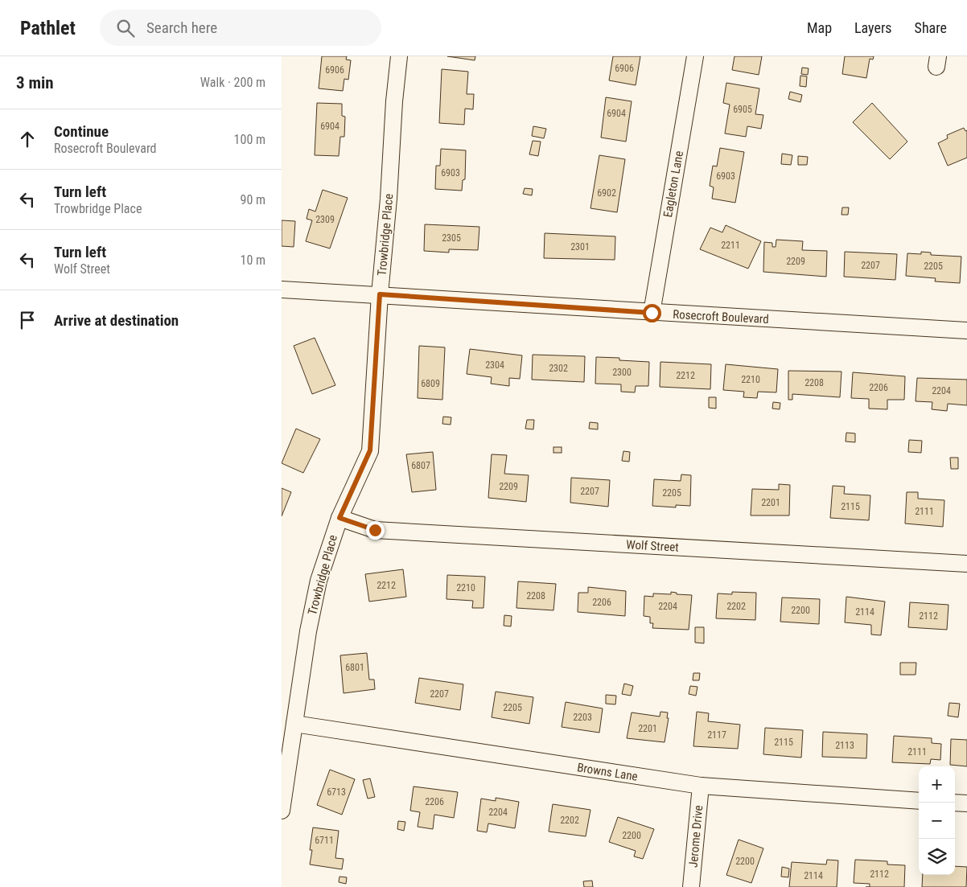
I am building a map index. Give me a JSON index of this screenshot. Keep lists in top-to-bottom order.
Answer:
{
  "streets": {
    "street": [
      "Eagleton Lane",
      "Trowbridge Place",
      "Rosecroft Boulevard",
      "Wolf Street",
      "Browns Lane",
      "Jerome Drive"
    ]
  },
  "crossings": [
    ["Eagleton Lane", "Rosecroft Boulevard"],
    ["Trowbridge Place", "Rosecroft Boulevard"],
    ["Trowbridge Place", "Wolf Street"],
    ["Trowbridge Place", "Browns Lane"],
    ["Browns Lane", "Jerome Drive"]
  ],
  "house_numbers": [
    "6906",
    "6906",
    "6905",
    "6904",
    "6904",
    "6903",
    "6903",
    "6902",
    "2309",
    "2305",
    "2211",
    "2301",
    "2209",
    "2207",
    "2205",
    "2304",
    "2302",
    "2300",
    "2212",
    "2210",
    "2208",
    "6809",
    "2206",
    "2204",
    "6807",
    "2209",
    "2207",
    "2205",
    "2201",
    "2115",
    "2111",
    "2212",
    "2210",
    "2208",
    "2206",
    "2204",
    "2202",
    "2200",
    "2114",
    "2112",
    "6801",
    "2207",
    "2205",
    "2203",
    "2201",
    "2117",
    "2115",
    "2113",
    "2111",
    "6713",
    "2206",
    "2204",
    "2202",
    "2200",
    "6711",
    "2200",
    "2112",
    "2114"
  ],
  "page": {
    "header": "Pathlet",
    "search": "Search here",
    "nav": ["Map", "Layers", "Share"],
    "heading": ["3 min", "Walk · 200 m"],
    "list": [
      ["Continue", "Rosecroft Boulevard", "100 m"],
      ["Turn left", "Trowbridge Place", "90 m"],
      ["Turn left", "Wolf Street", "10 m"],
      "Arrive at destination"
    ],
    "map_buttons": ["+", "−"]
  }
}
